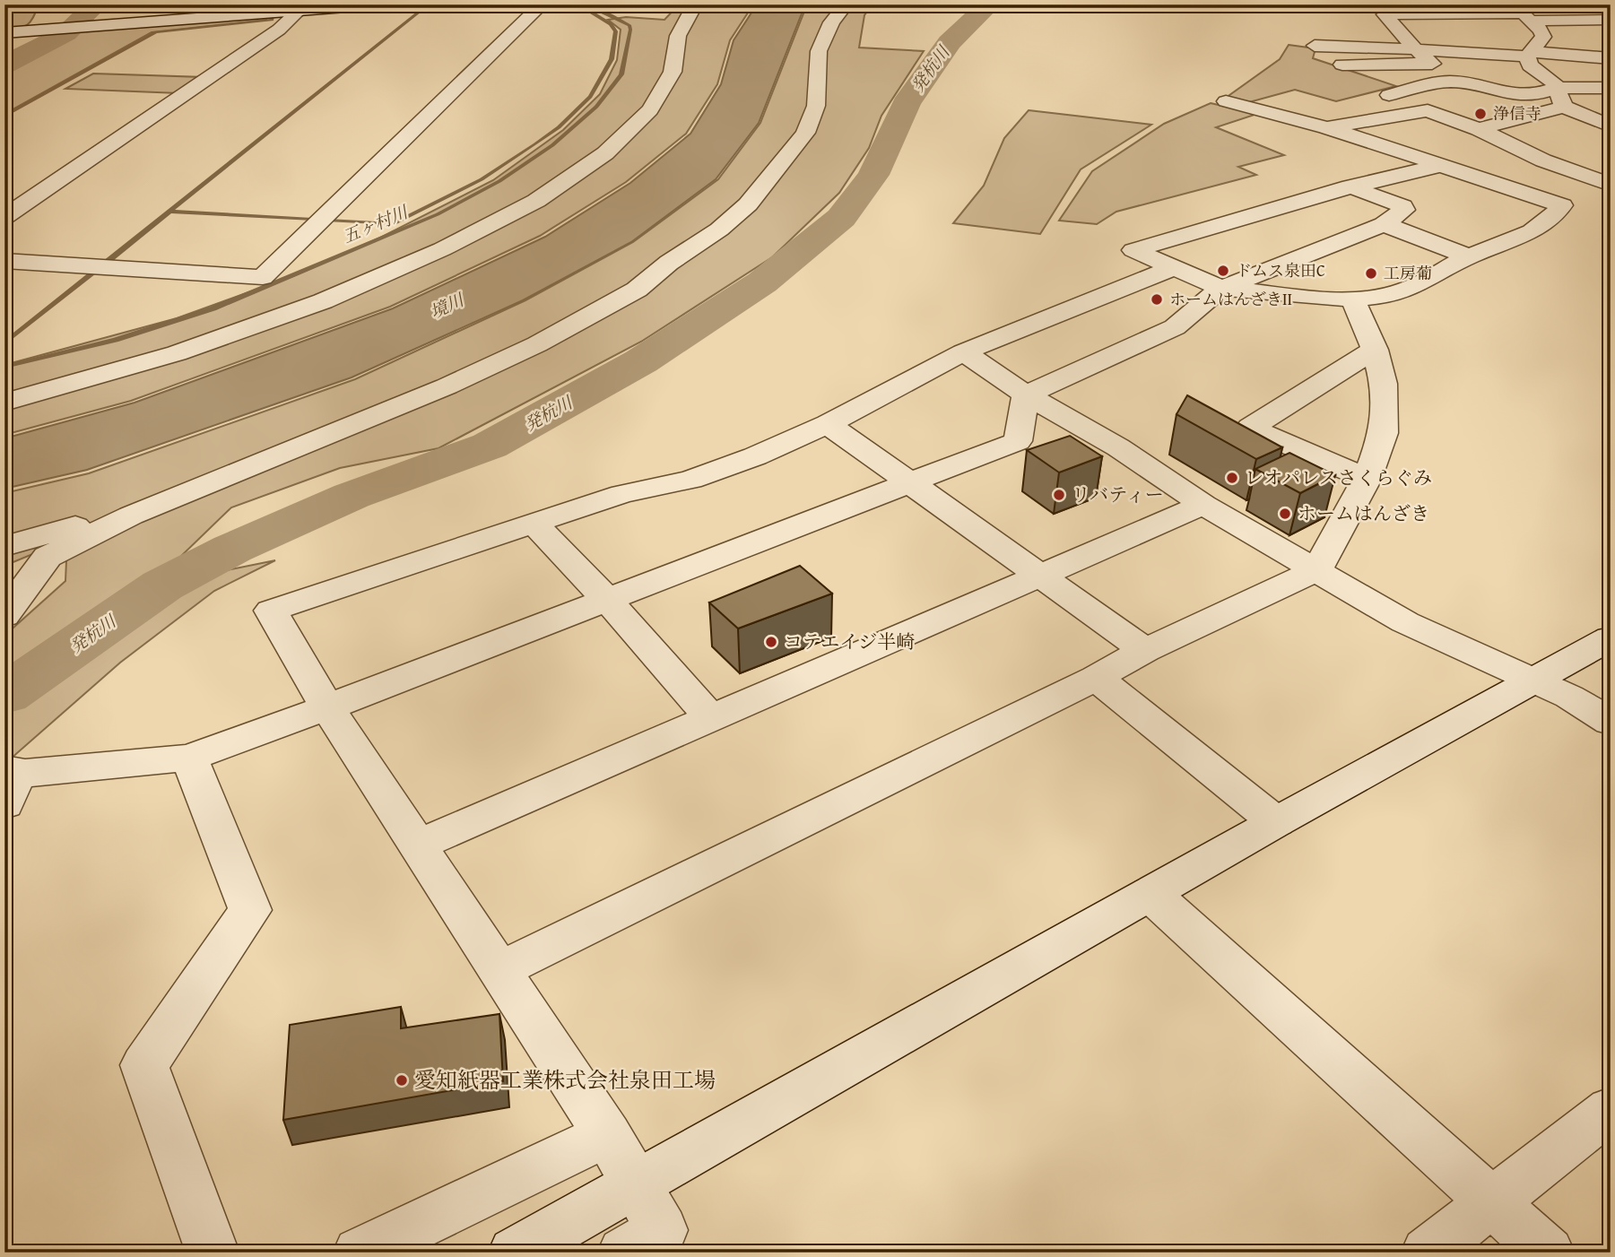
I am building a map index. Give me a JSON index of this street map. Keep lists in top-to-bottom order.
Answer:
{
  "water": ["発杭川", "五ヶ村川", "境川"],
  "places": [
    "浄信寺",
    "ドムス泉田C",
    "工房葡",
    "ホームはんざきⅡ",
    "レオパレスさくらぐみ",
    "リバティー",
    "ホームはんざき",
    "コテエイジ半崎",
    "愛知紙器工業株式会社泉田工場"
  ]
}
